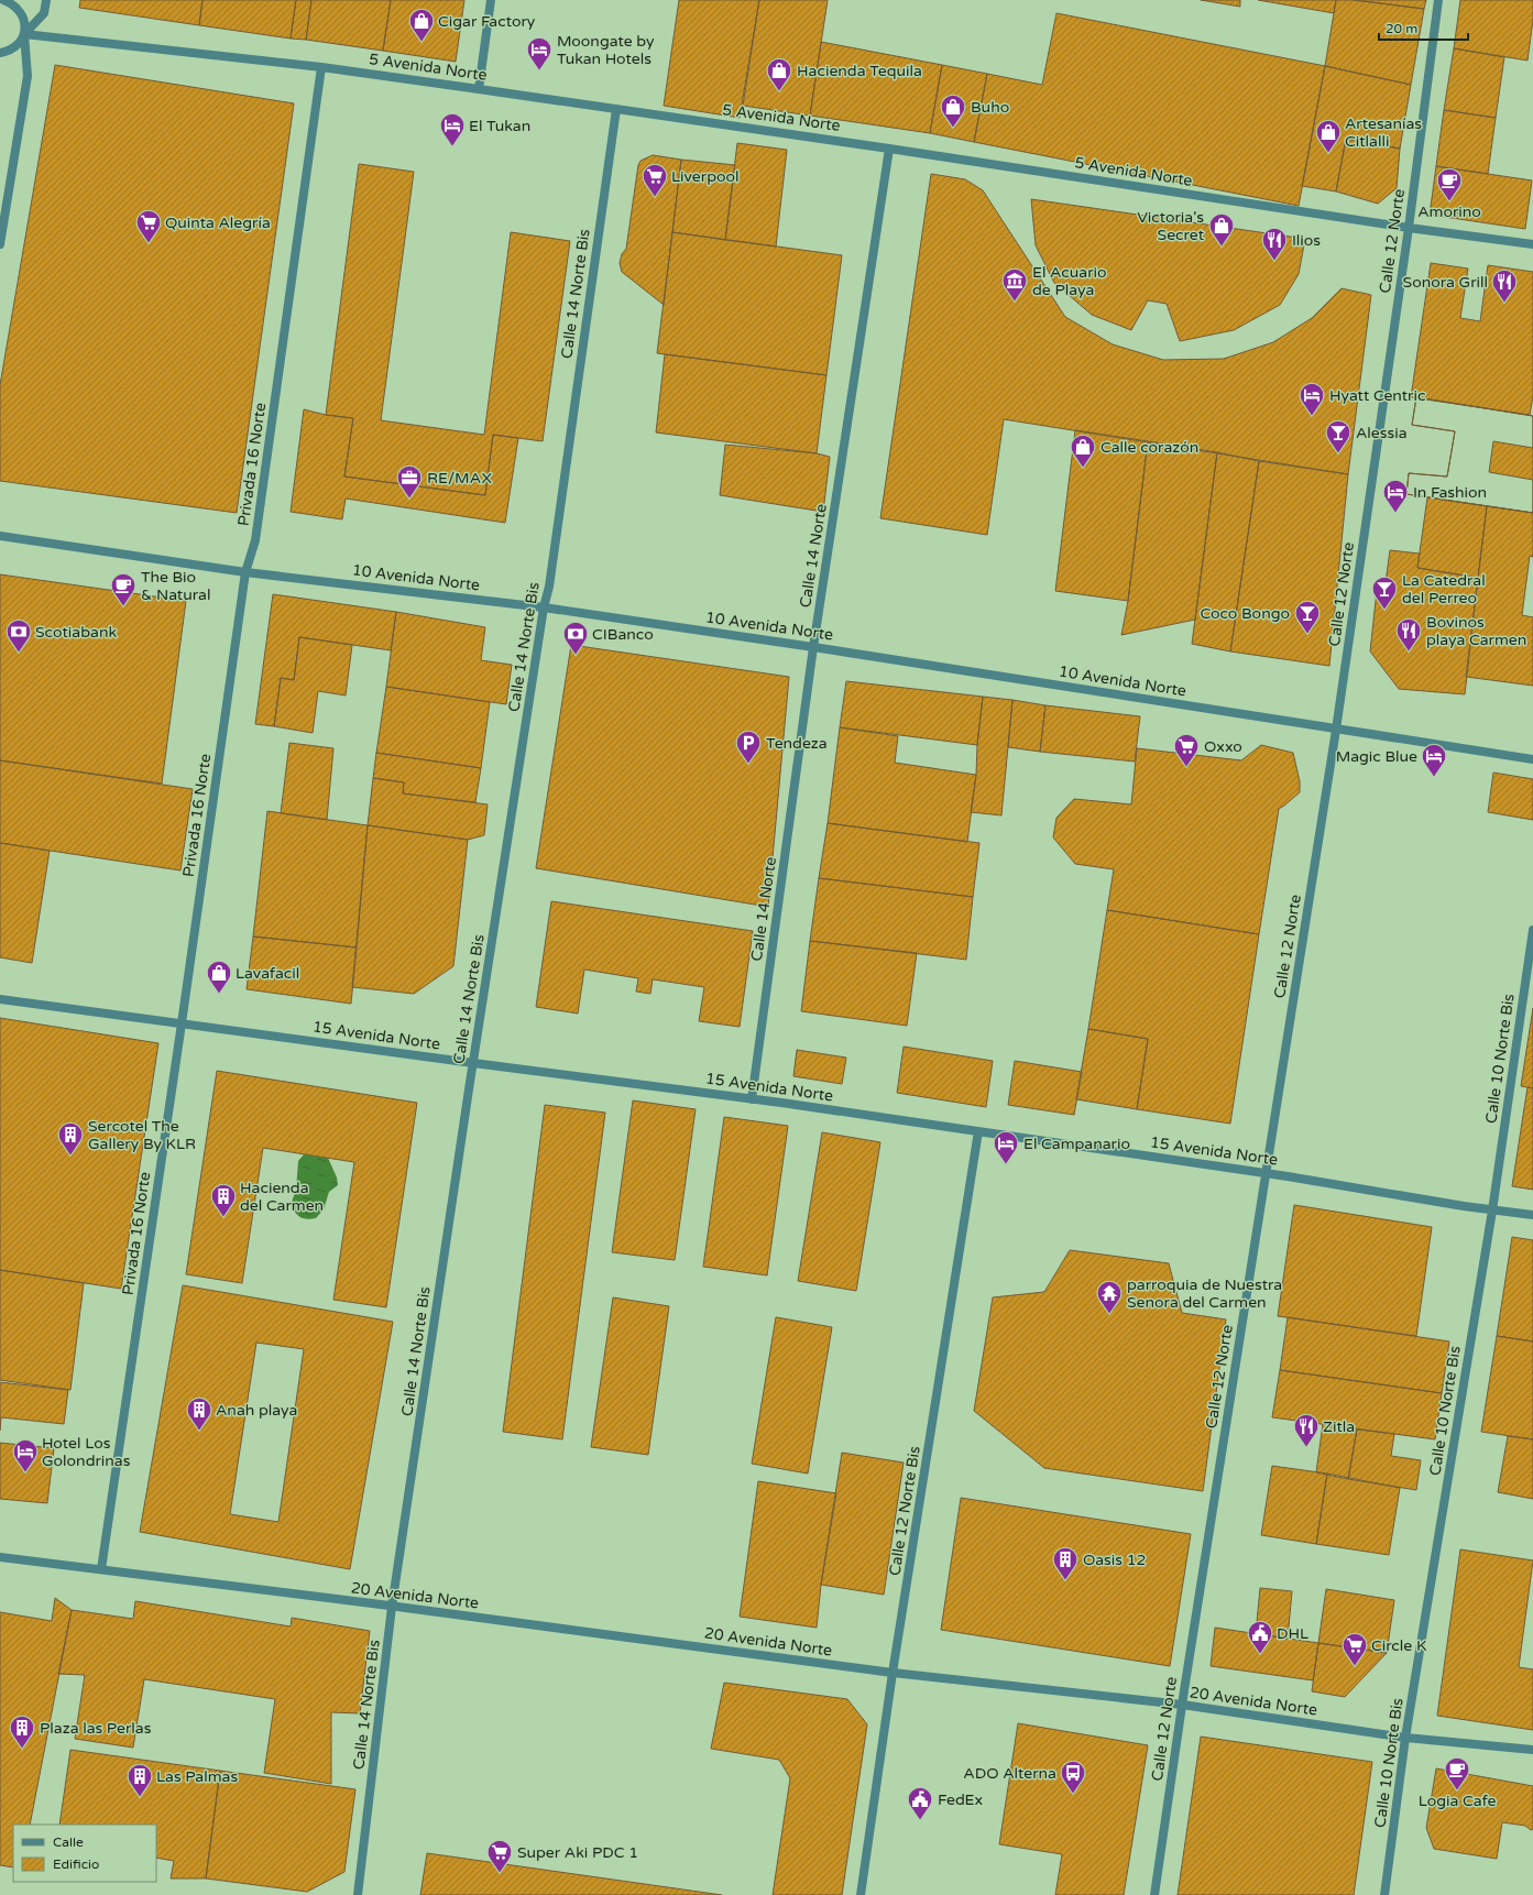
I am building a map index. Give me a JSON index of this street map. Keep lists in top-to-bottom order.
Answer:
{
  "streets": {
    "street": [
      "5 Avenida Norte",
      "Calle 12 Norte",
      "Calle 14 Norte Bis",
      "Privada 16 Norte",
      "Calle 14 Norte",
      "10 Avenida Norte",
      "15 Avenida Norte",
      "Calle 10 Norte Bis",
      "Calle 12 Norte Bis",
      "20 Avenida Norte"
    ]
  },
  "crossings": [
    ["5 Avenida Norte", "Calle 12 Norte"],
    ["5 Avenida Norte", "Calle 14 Norte Bis"],
    ["5 Avenida Norte", "Privada 16 Norte"],
    ["5 Avenida Norte", "Calle 14 Norte"],
    ["Calle 12 Norte", "10 Avenida Norte"],
    ["Calle 12 Norte", "15 Avenida Norte"],
    ["Calle 12 Norte", "20 Avenida Norte"],
    ["Calle 14 Norte Bis", "10 Avenida Norte"],
    ["Calle 14 Norte Bis", "15 Avenida Norte"],
    ["Calle 14 Norte Bis", "20 Avenida Norte"],
    ["Privada 16 Norte", "10 Avenida Norte"],
    ["Privada 16 Norte", "15 Avenida Norte"],
    ["Privada 16 Norte", "20 Avenida Norte"],
    ["Calle 14 Norte", "10 Avenida Norte"],
    ["Calle 14 Norte", "15 Avenida Norte"],
    ["15 Avenida Norte", "Calle 10 Norte Bis"],
    ["15 Avenida Norte", "Calle 12 Norte Bis"],
    ["Calle 10 Norte Bis", "20 Avenida Norte"],
    ["Calle 12 Norte Bis", "20 Avenida Norte"]
  ],
  "places": {
    "shop": [
      "Cigar Factory",
      "Hacienda Tequila",
      "Buho",
      "Artesanías Citlalli",
      "Victoria's Secret",
      "Calle corazón",
      "Lavafacil"
    ],
    "hotel": [
      "Moongate by Tukan Hotels",
      "El Tukan",
      "Hyatt Centric",
      "In Fashion",
      "Magic Blue",
      "El Campanario",
      "Hotel Los Golondrinas"
    ],
    "supermarket": [
      "Liverpool",
      "Quinta Alegría",
      "Oxxo",
      "Circle K",
      "Super Aki PDC 1"
    ],
    "cafe": ["Amorino", "The Bio & Natural", "Logia Cafe"],
    "restaurant": [
      "Ilios",
      "Sonora Grill",
      "Bovinos playa Carmen",
      "Zitla"
    ],
    "museum": ["El Acuario de Playa"],
    "bar": ["Alessia", "La Catedral del Perreo", "Coco Bongo"],
    "office": ["RE/MAX"],
    "bank": ["Scotiabank", "CIBanco"],
    "parking": ["Tendeza"],
    "building": [
      "Sercotel The Gallery By KLR",
      "Hacienda del Carmen",
      "Anah playa",
      "Oasis 12",
      "Plaza las Perlas",
      "Las Palmas"
    ],
    "temple": ["parroquia de Nuestra Senora del Carmen"],
    "public building": ["DHL", "FedEx"],
    "bus stop": ["ADO Alterna"]
  },
  "legend": ["Calle", "Edificio"],
  "scale_bar": "20 m"
}
